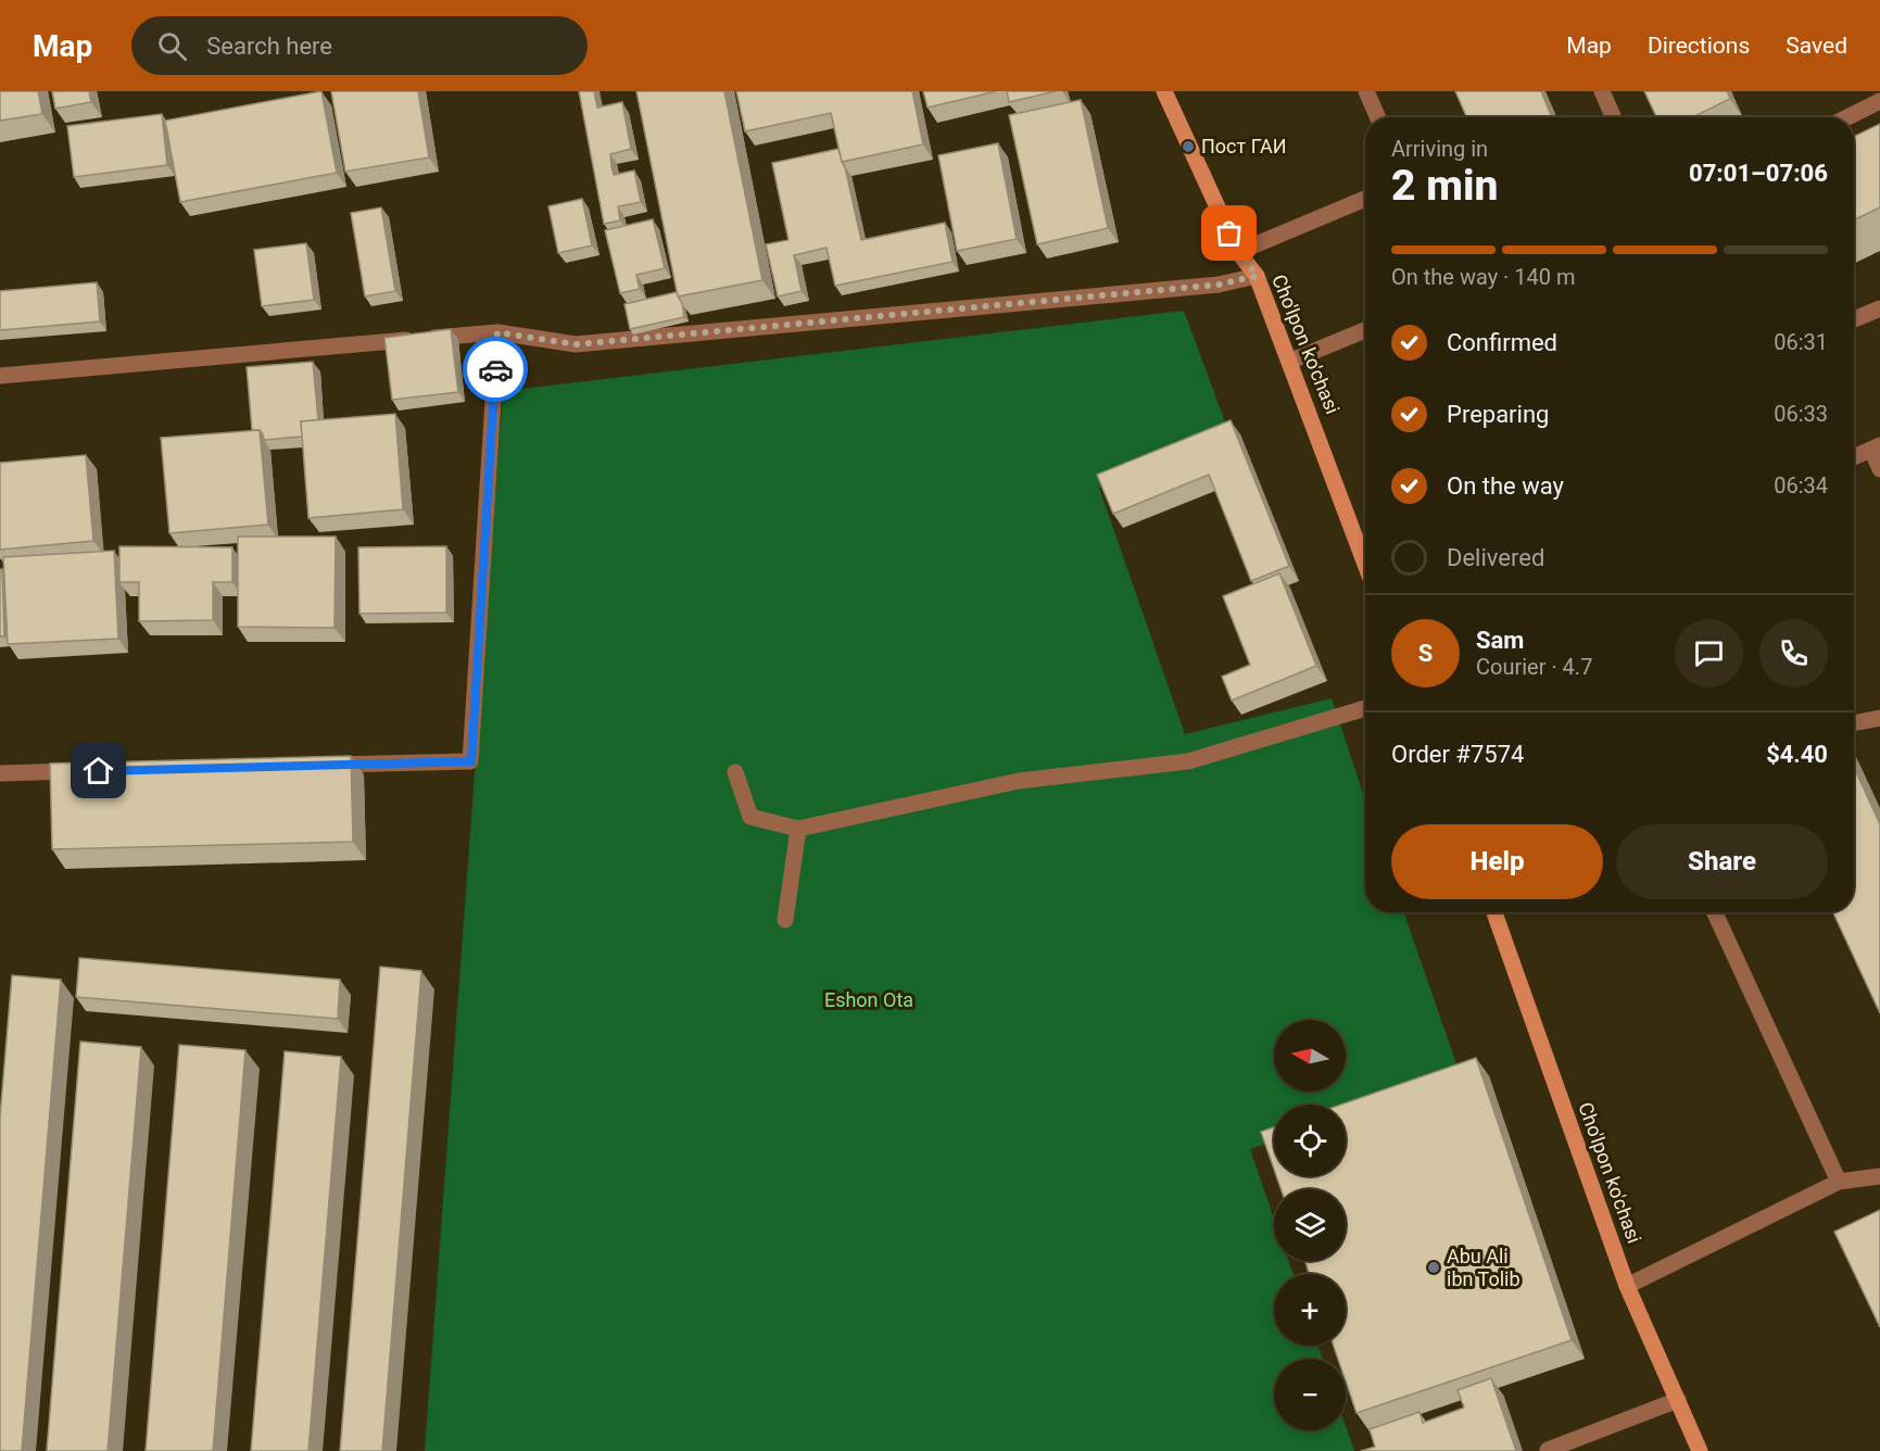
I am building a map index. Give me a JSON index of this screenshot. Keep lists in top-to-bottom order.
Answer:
{
  "streets": {
    "main road": ["Cho'lpon ko'chasi"]
  },
  "parks": ["Eshon Ota"],
  "places": ["Пост ГАИ", "Abu Ali ibn Tolib"],
  "north": "left",
  "page": {
    "header": "Map",
    "search": "Search here",
    "nav": ["Map", "Directions", "Saved"],
    "heading": ["2 min", "Arriving in", "07:01–07:06"],
    "panel": [
      "Sam",
      "Courier · 4.7",
      "Order #7574",
      "$4.40"
    ],
    "bar": "On the way · 140 m",
    "list": [
      ["Confirmed", "06:31"],
      ["Preparing", "06:33"],
      ["On the way", "06:34"],
      "Delivered"
    ],
    "round": "S",
    "buttons": ["Help", "Share"],
    "map_buttons": ["+", "−"]
  }
}
